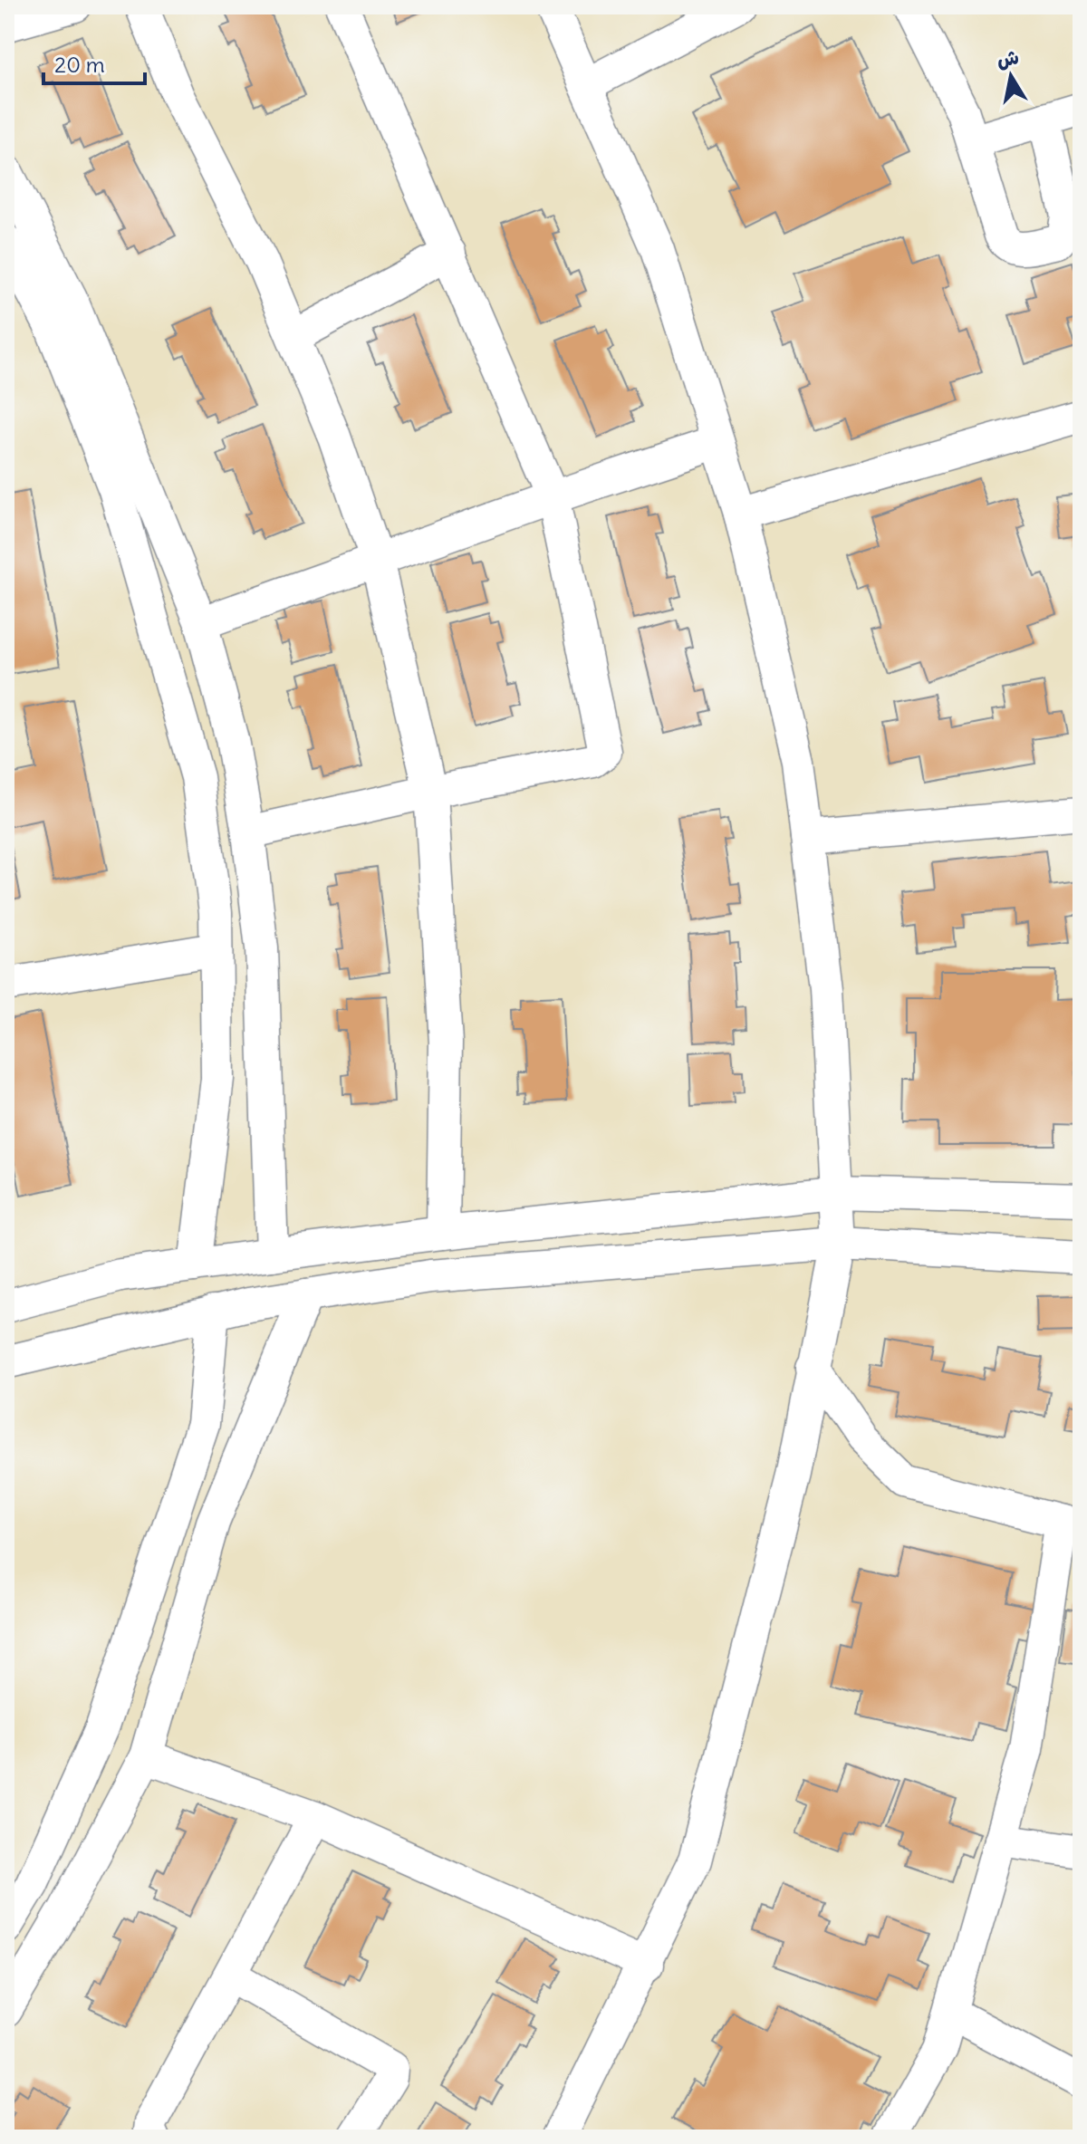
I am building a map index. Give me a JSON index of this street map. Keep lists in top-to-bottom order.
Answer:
{
  "scale_bar": "20 m",
  "north": "top"
}
